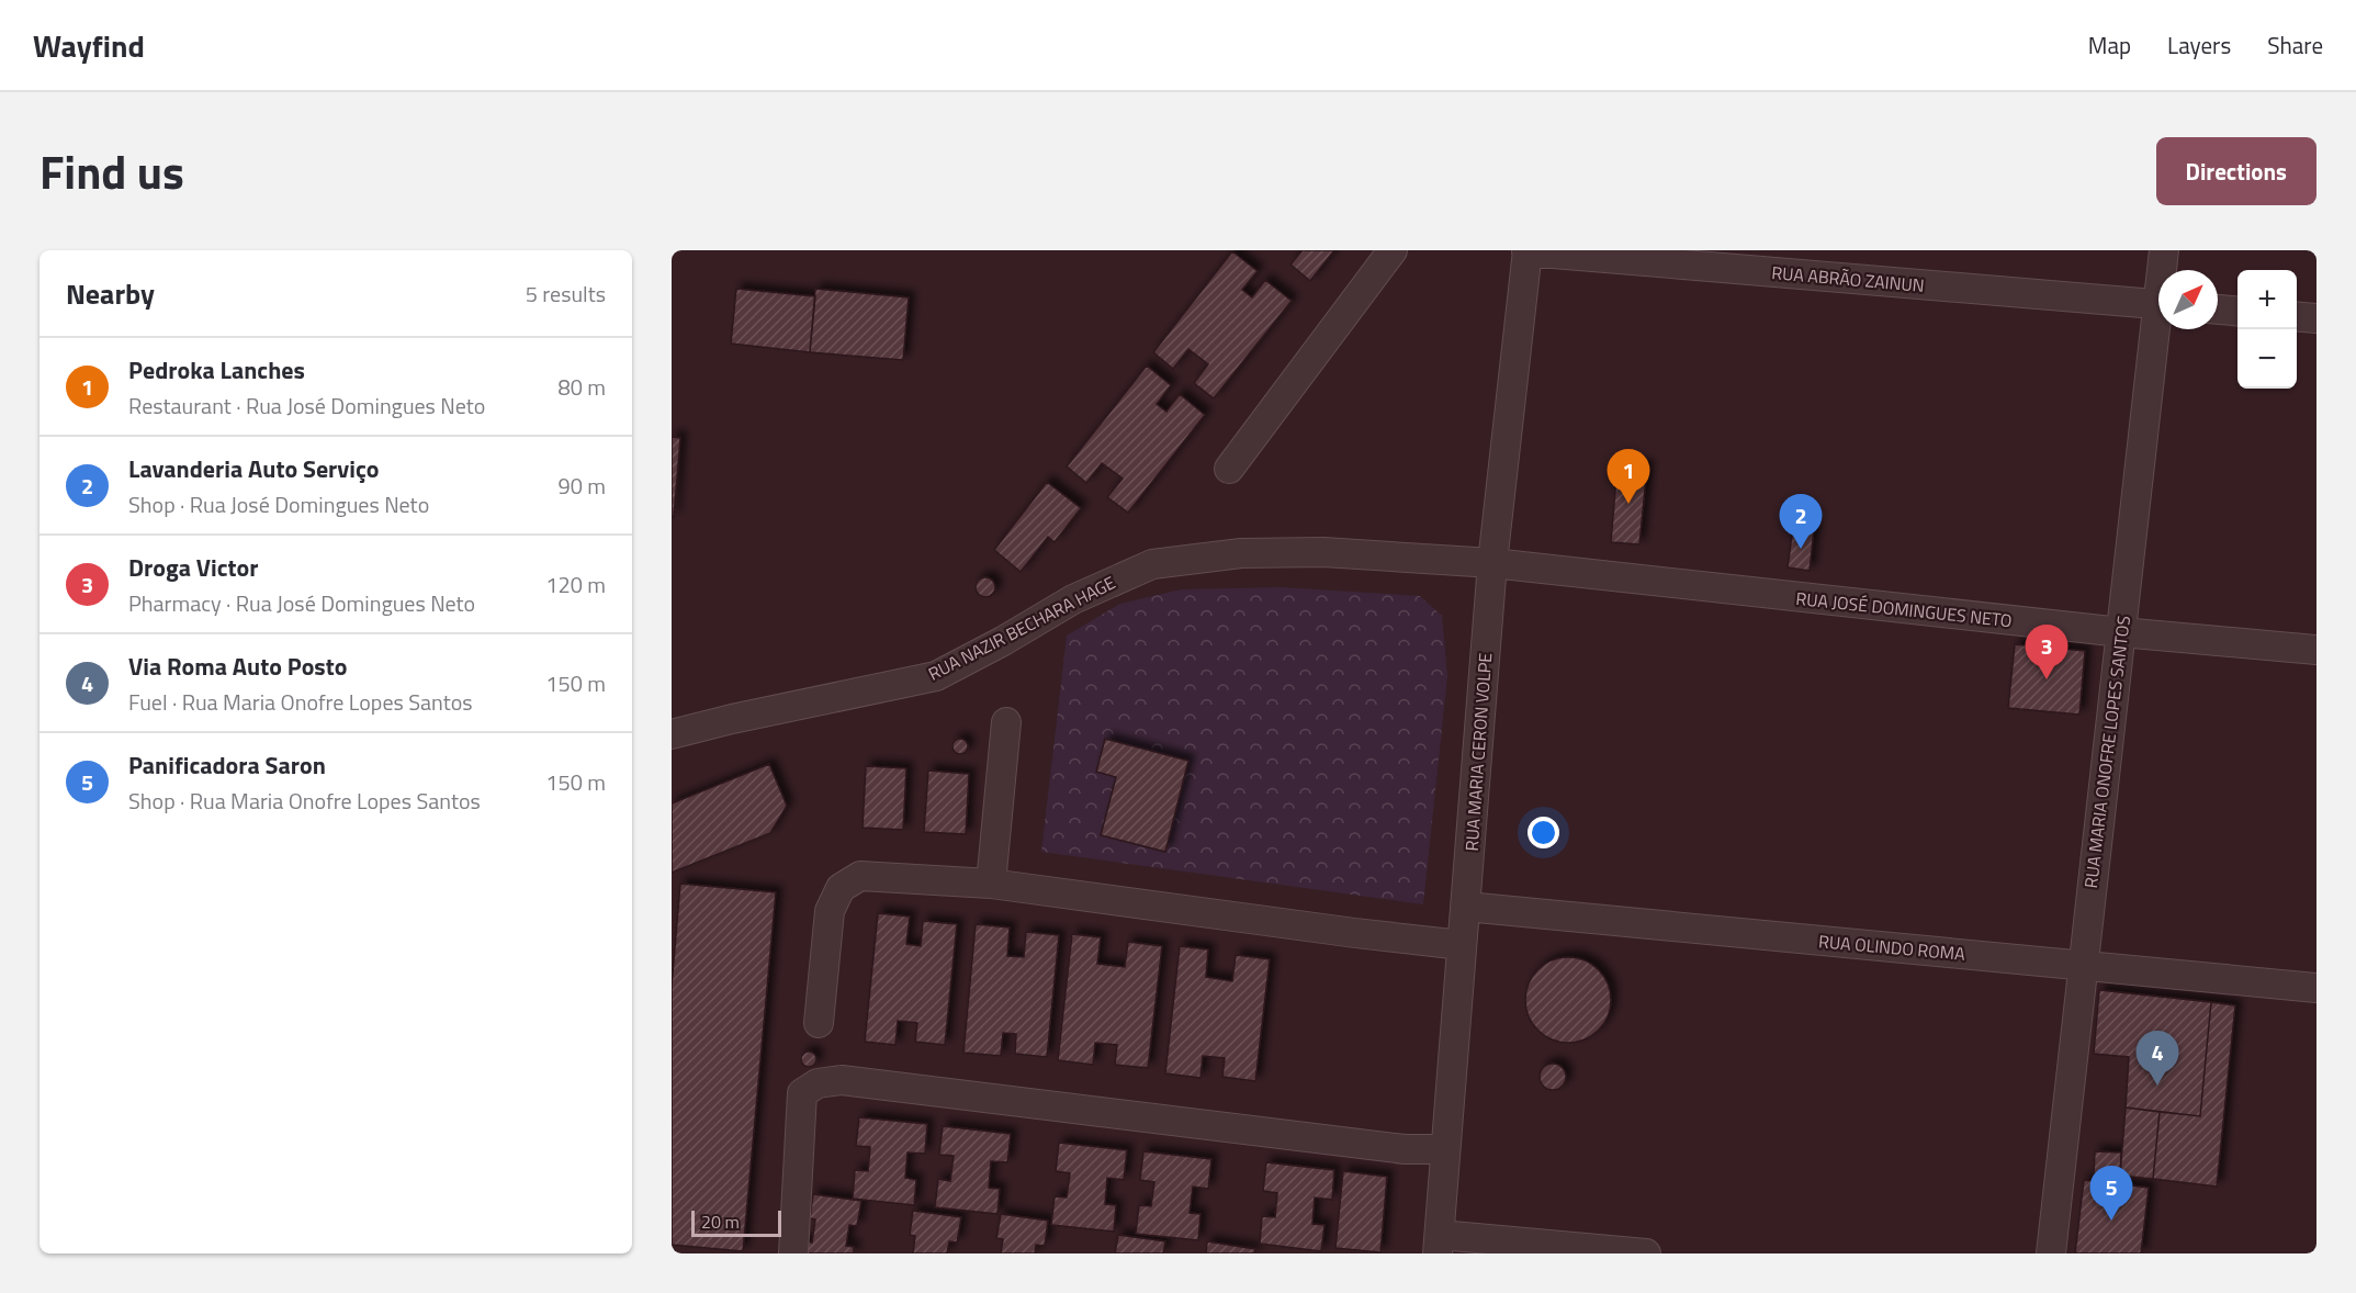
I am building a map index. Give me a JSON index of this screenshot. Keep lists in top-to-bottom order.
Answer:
{
  "streets": {
    "street": [
      "RUA ABRÃO ZAINUN",
      "RUA JOSÉ DOMINGUES NETO",
      "RUA NAZIR BECHARA HAGE",
      "RUA MARIA CERON VOLPE",
      "RUA MARIA ONOFRE LOPES SANTOS",
      "RUA OLINDO ROMA"
    ]
  },
  "crossings": [
    ["RUA ABRÃO ZAINUN", "RUA MARIA CERON VOLPE"],
    ["RUA JOSÉ DOMINGUES NETO", "RUA NAZIR BECHARA HAGE"],
    ["RUA JOSÉ DOMINGUES NETO", "RUA MARIA CERON VOLPE"],
    ["RUA JOSÉ DOMINGUES NETO", "RUA MARIA ONOFRE LOPES SANTOS"],
    ["RUA NAZIR BECHARA HAGE", "RUA MARIA CERON VOLPE"],
    ["RUA MARIA CERON VOLPE", "RUA OLINDO ROMA"],
    ["RUA MARIA ONOFRE LOPES SANTOS", "RUA OLINDO ROMA"]
  ],
  "scale_bar": "20 m",
  "north": "top right",
  "page": {
    "header": "Wayfind",
    "nav": ["Map", "Layers", "Share"],
    "title": "Find us",
    "buttons": "Directions",
    "heading": ["Nearby", "5 results"],
    "map_buttons": ["+", "−"],
    "list": [
      {
        "mark": "1",
        "name": "Pedroka Lanches",
        "note": "Restaurant · Rua José Domingues Neto",
        "value": "80 m"
      },
      {
        "mark": "2",
        "name": "Lavanderia Auto Serviço",
        "note": "Shop · Rua José Domingues Neto",
        "value": "90 m"
      },
      {
        "mark": "3",
        "name": "Droga Victor",
        "note": "Pharmacy · Rua José Domingues Neto",
        "value": "120 m"
      },
      {
        "mark": "4",
        "name": "Via Roma Auto Posto",
        "note": "Fuel · Rua Maria Onofre Lopes Santos",
        "value": "150 m"
      },
      {
        "mark": "5",
        "name": "Panificadora Saron",
        "note": "Shop · Rua Maria Onofre Lopes Santos",
        "value": "150 m"
      }
    ],
    "pins": [
      "1",
      "2",
      "3",
      "4",
      "5"
    ],
    "scale": "20 m"
  }
}
